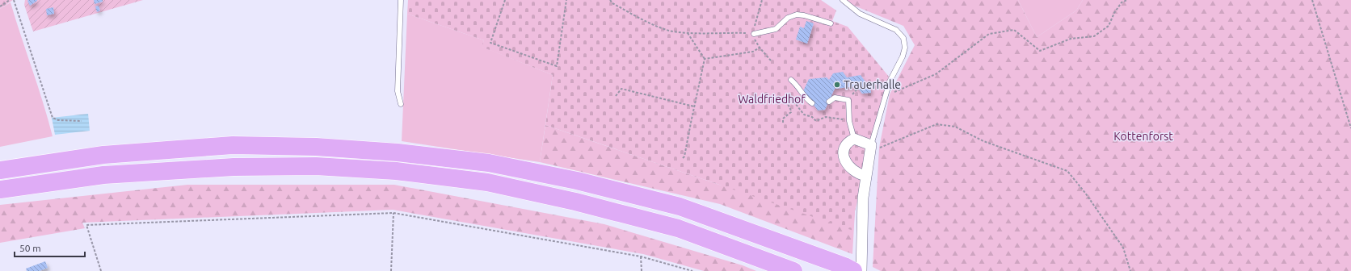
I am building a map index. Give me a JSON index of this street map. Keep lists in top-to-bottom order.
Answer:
{
  "parks": ["Waldfriedhof", "Kottenforst"],
  "places": ["Trauerhalle"],
  "scale_bar": "50 m"
}
